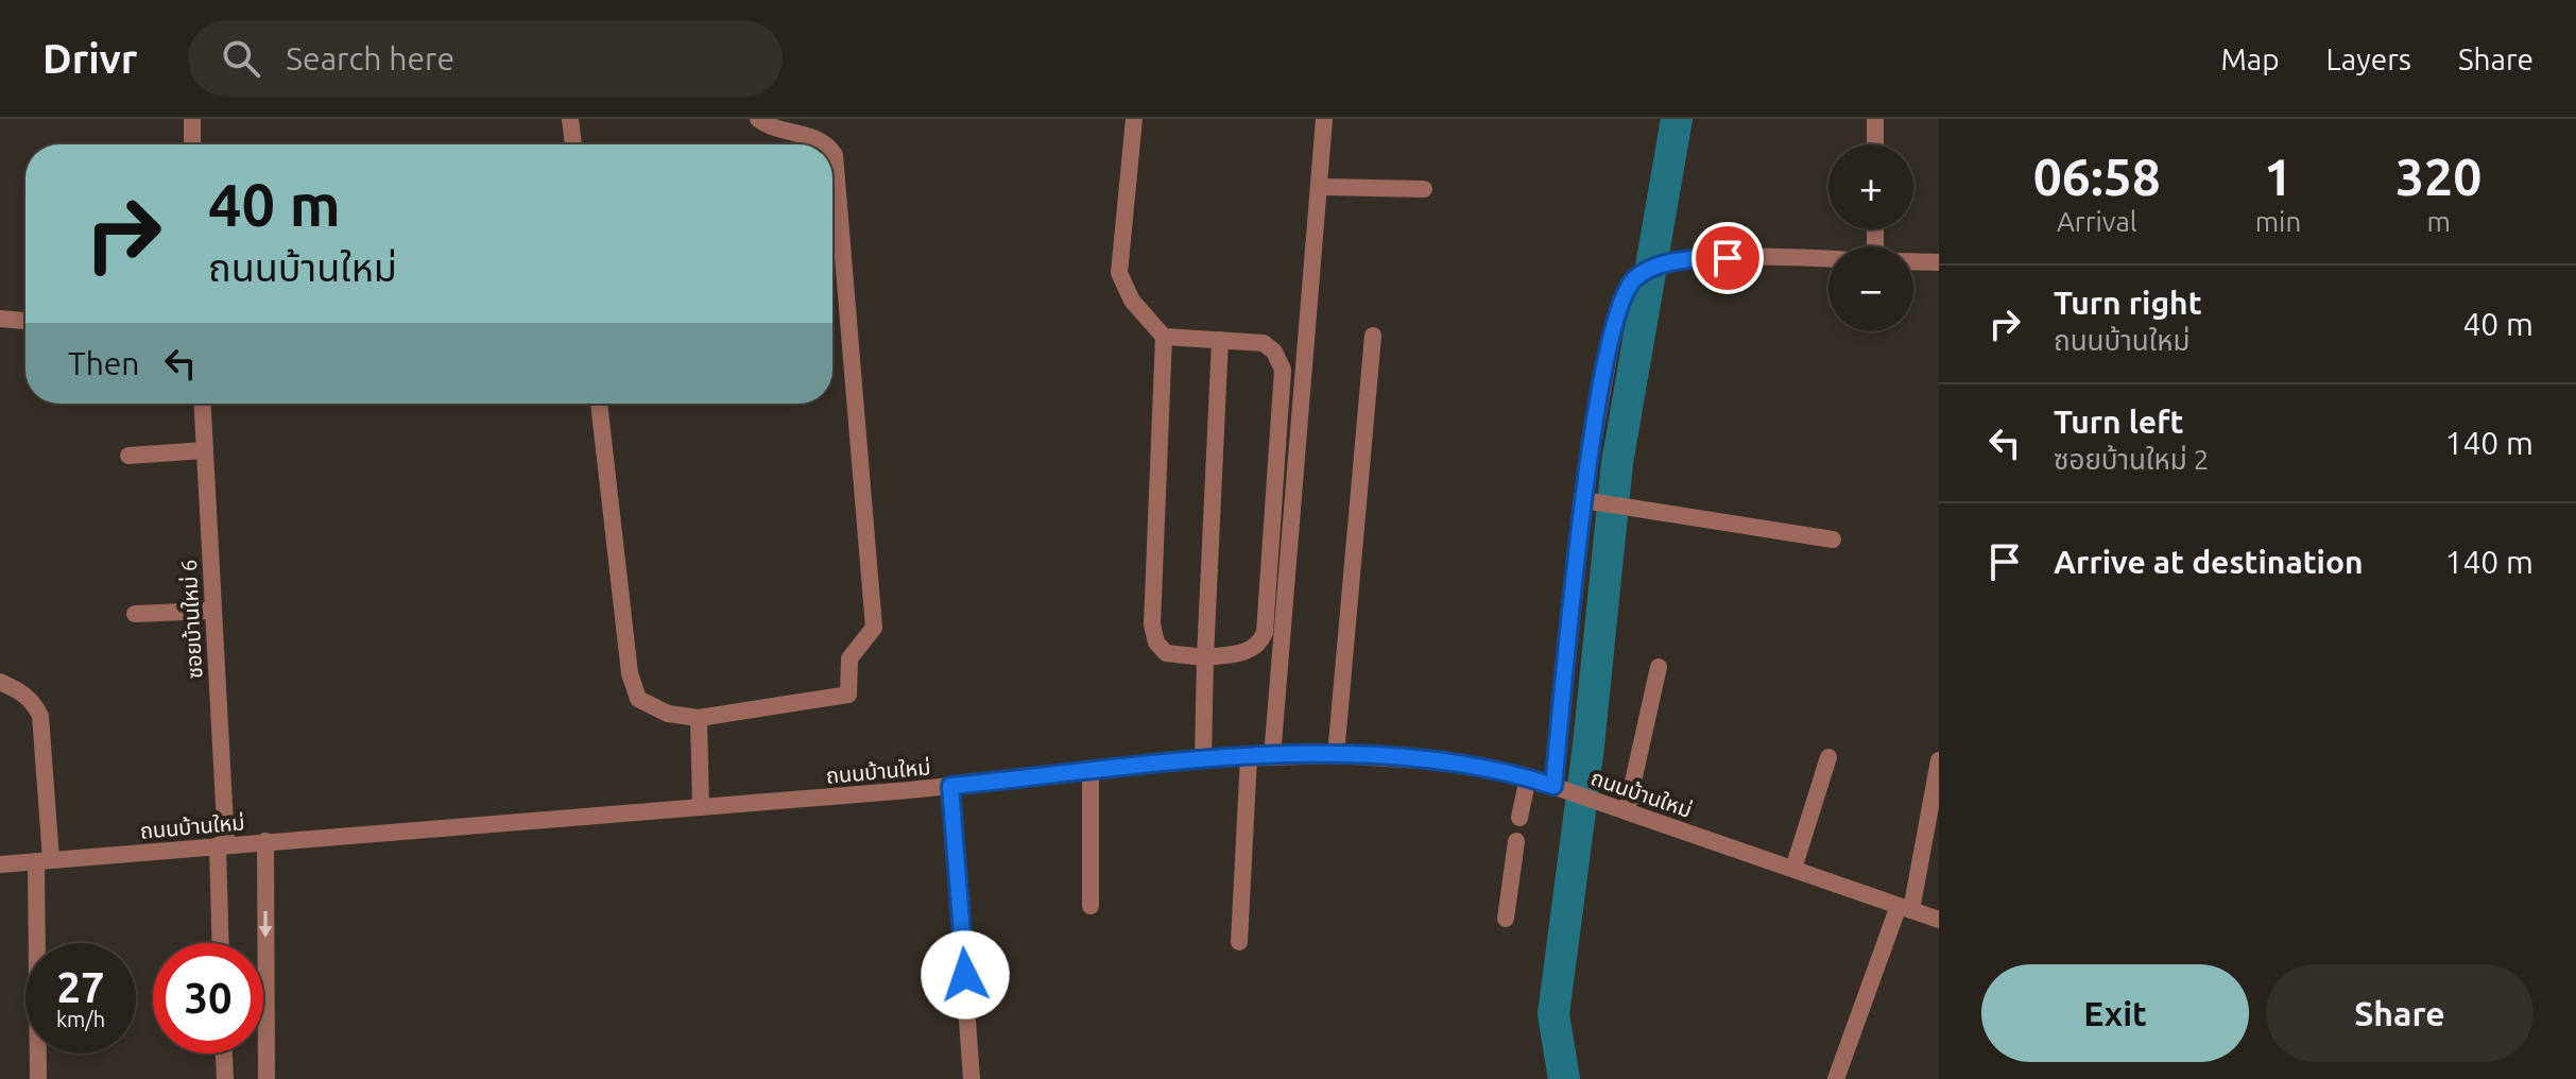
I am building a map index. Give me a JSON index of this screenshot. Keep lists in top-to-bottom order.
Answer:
{
  "streets": {
    "street": ["ซอยบ้านใหม่ 6", "ถนนบ้านใหม่"]
  },
  "crossings": [
    ["ซอยบ้านใหม่ 6", "ถนนบ้านใหม่"]
  ],
  "page": {
    "header": "Drivr",
    "search": "Search here",
    "nav": ["Map", "Layers", "Share"],
    "eta": [
      "06:58",
      "Arrival",
      "1",
      "min",
      "320",
      "m"
    ],
    "map_buttons": ["+", "−"],
    "turn": ["40 m", "ถนนบ้านใหม่"],
    "list": [
      {
        "name": "Turn right",
        "note": "ถนนบ้านใหม่",
        "value": "40 m"
      },
      {
        "name": "Turn left",
        "note": "ซอยบ้านใหม่ 2",
        "value": "140 m"
      },
      {
        "name": "Arrive at destination",
        "value": "140 m"
      }
    ],
    "then": "Then",
    "speed": "27 km/h",
    "limit": "30",
    "buttons": ["Exit", "Share"]
  }
}
